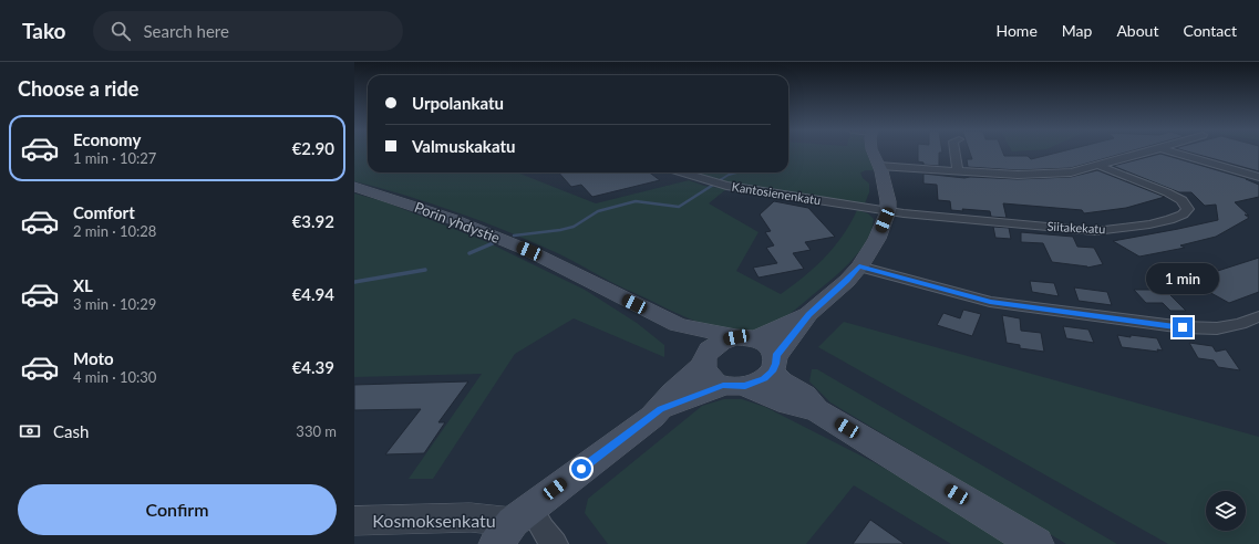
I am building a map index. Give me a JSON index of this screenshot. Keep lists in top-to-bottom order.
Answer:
{
  "streets": {
    "main road": ["Porin yhdystie"],
    "street": ["Kantosienenkatu", "Siitakekatu", "Kosmoksenkatu"]
  },
  "crossings": [
    ["Kantosienenkatu", "Siitakekatu"]
  ],
  "page": {
    "header": "Tako",
    "search": "Search here",
    "nav": [
      "Home",
      "Map",
      "About",
      "Contact"
    ],
    "heading": "Choose a ride",
    "banner": ["Urpolankatu", "Valmuskakatu"],
    "list": [
      {
        "name": "Economy",
        "note": "1 min · 10:27",
        "value": "€2.90"
      },
      {
        "name": "Comfort",
        "note": "2 min · 10:28",
        "value": "€3.92"
      },
      {
        "name": "XL",
        "note": "3 min · 10:29",
        "value": "€4.94"
      },
      {
        "name": "Moto",
        "note": "4 min · 10:30",
        "value": "€4.39"
      }
    ],
    "bubble": "1 min",
    "pay": ["Cash", "330 m"],
    "buttons": "Confirm"
  }
}
